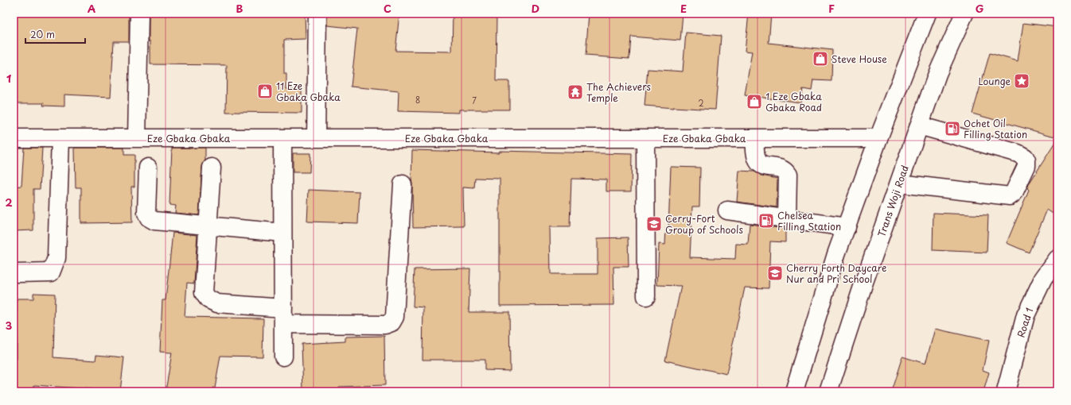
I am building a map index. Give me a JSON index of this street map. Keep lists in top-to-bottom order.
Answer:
{
  "streets": {
    "street": ["Eze Gbaka Gbaka", "Trans Woji Road", "Road 1"]
  },
  "places": {
    "shop": ["Steve House", "11 Eze Gbaka Gbaka", "1 Eze Gbaka Gbaka Road"],
    "place": ["Lounge"],
    "temple": ["The Achievers Temple"],
    "fuel station": ["Ochet Oil Filling Station", "Chelsea Filling Station"],
    "school or university": ["Cerry-Fort Group of Schools", "Cherry Forth Daycare Nur and Pri School"]
  },
  "house_numbers": ["8", "7", "2"],
  "scale_bar": "20 m",
  "grid": {
    "columns": [
      "A",
      "B",
      "C",
      "D",
      "E",
      "F",
      "G"
    ],
    "rows": ["1", "2", "3"]
  }
}
